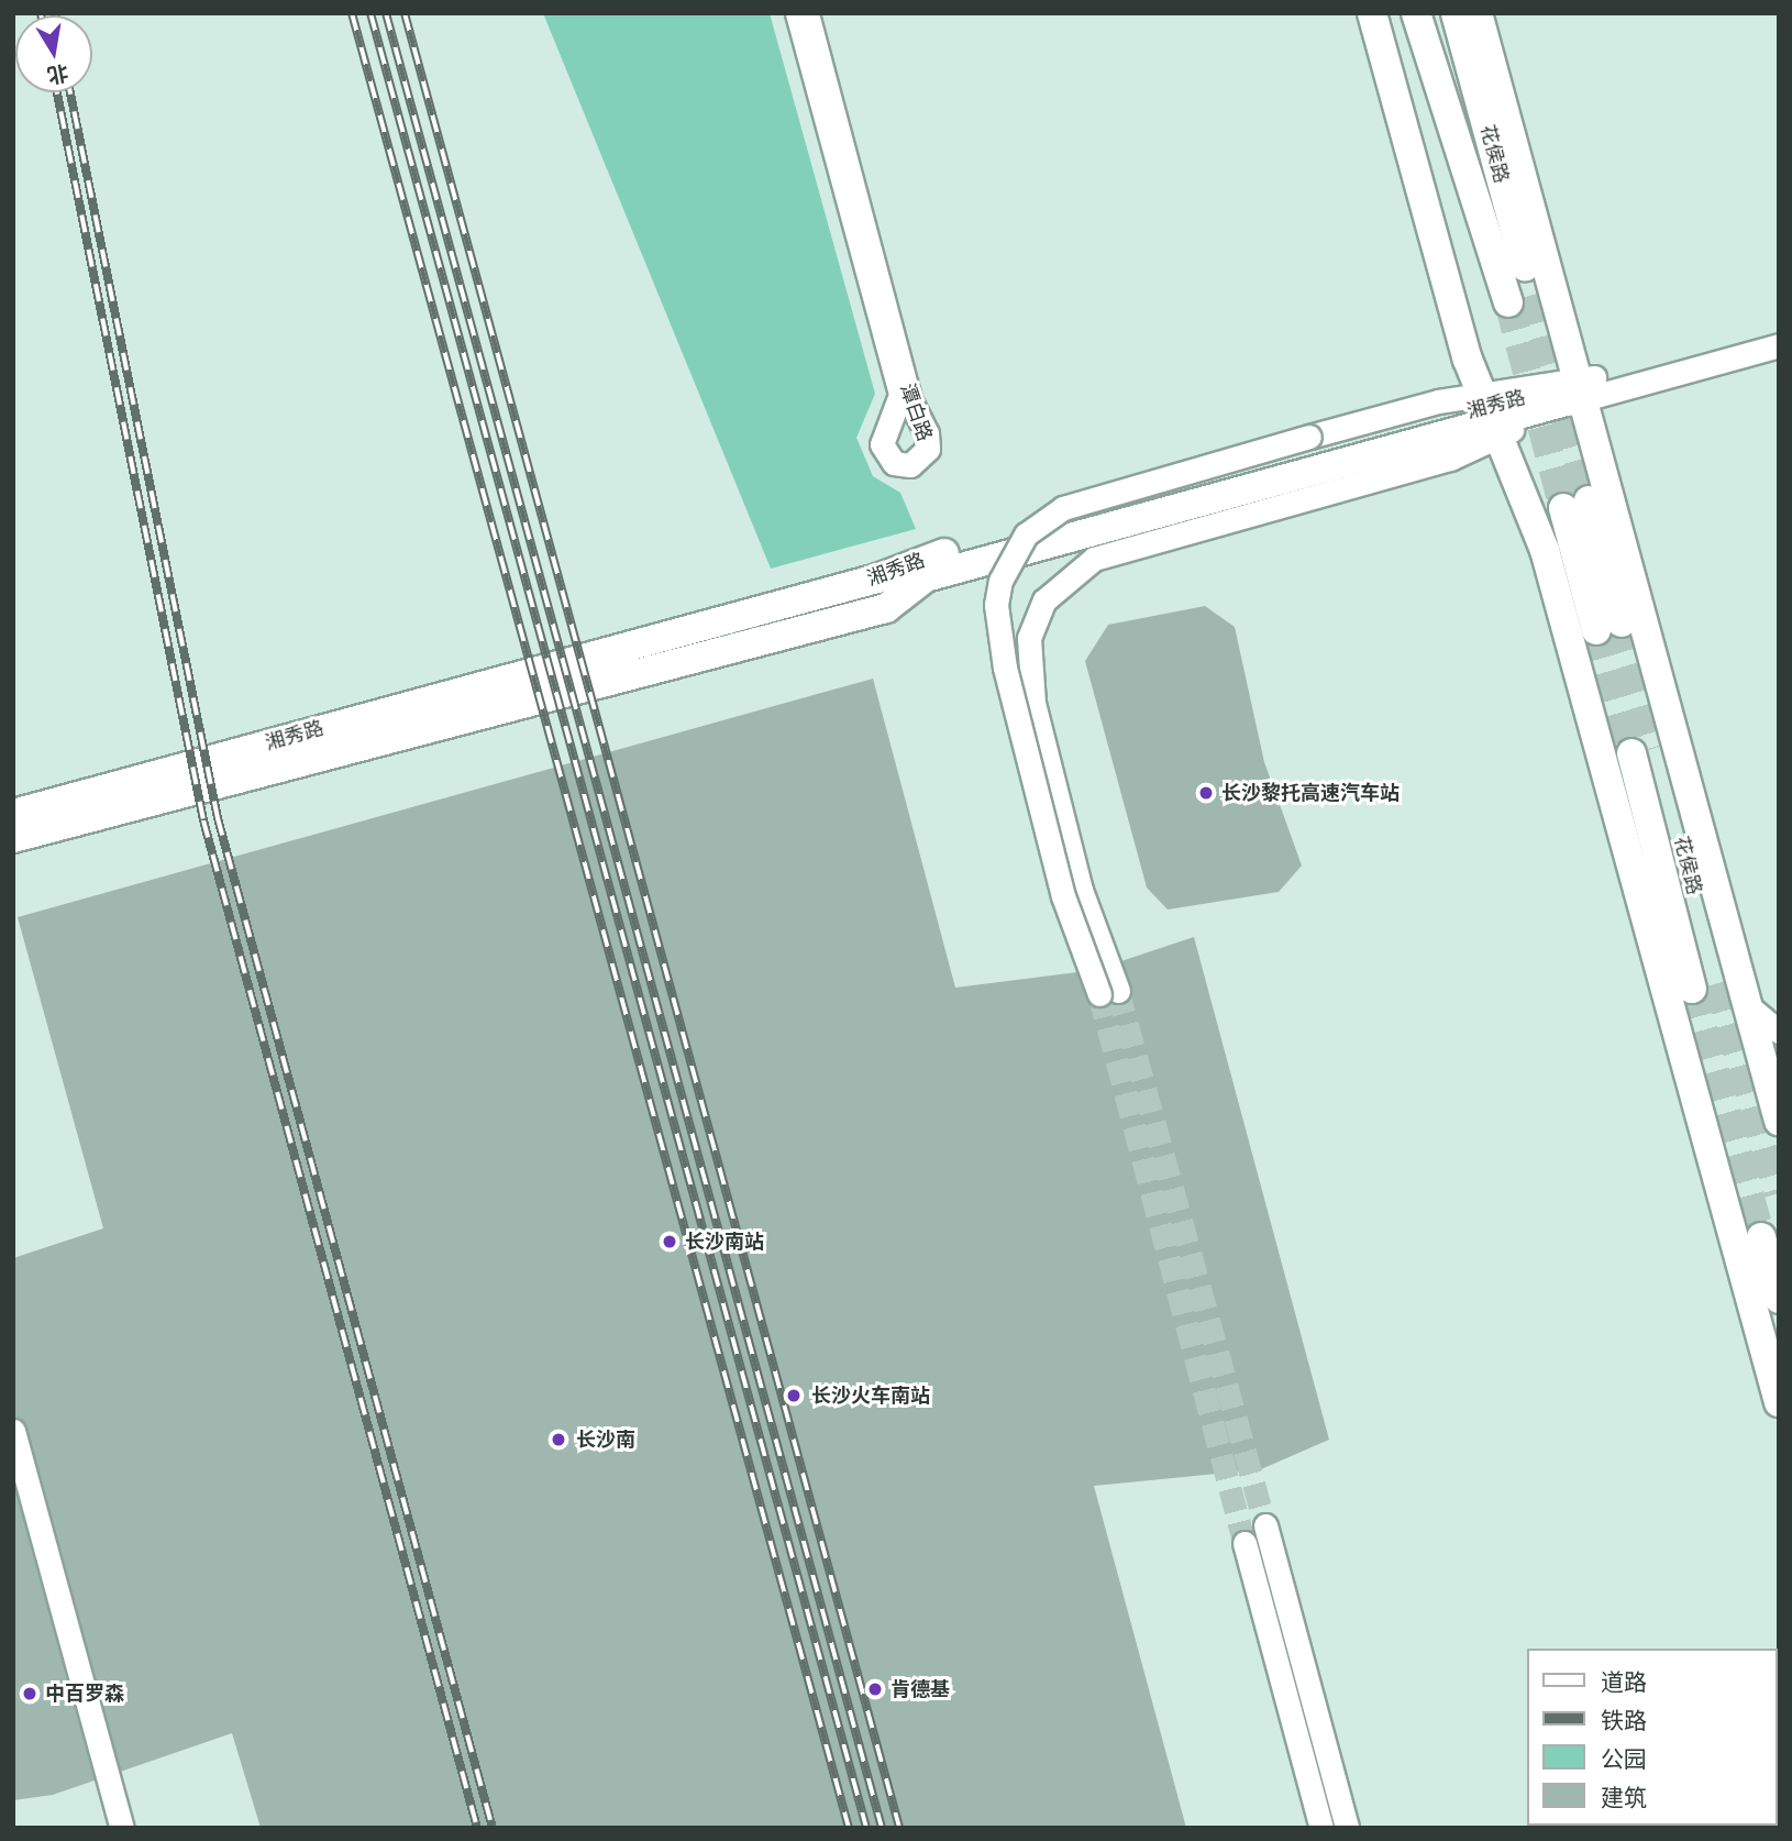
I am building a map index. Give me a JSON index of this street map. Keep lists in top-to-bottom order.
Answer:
{
  "streets": {
    "main road": ["花侯路", "湘秀路"],
    "street": ["潭白路"]
  },
  "places": [
    "长沙黎托高速汽车站",
    "长沙南站",
    "长沙火车南站",
    "长沙南",
    "肯德基",
    "中百罗森"
  ],
  "legend": [
    "道路",
    "铁路",
    "公园",
    "建筑"
  ],
  "north": "bottom"
}
